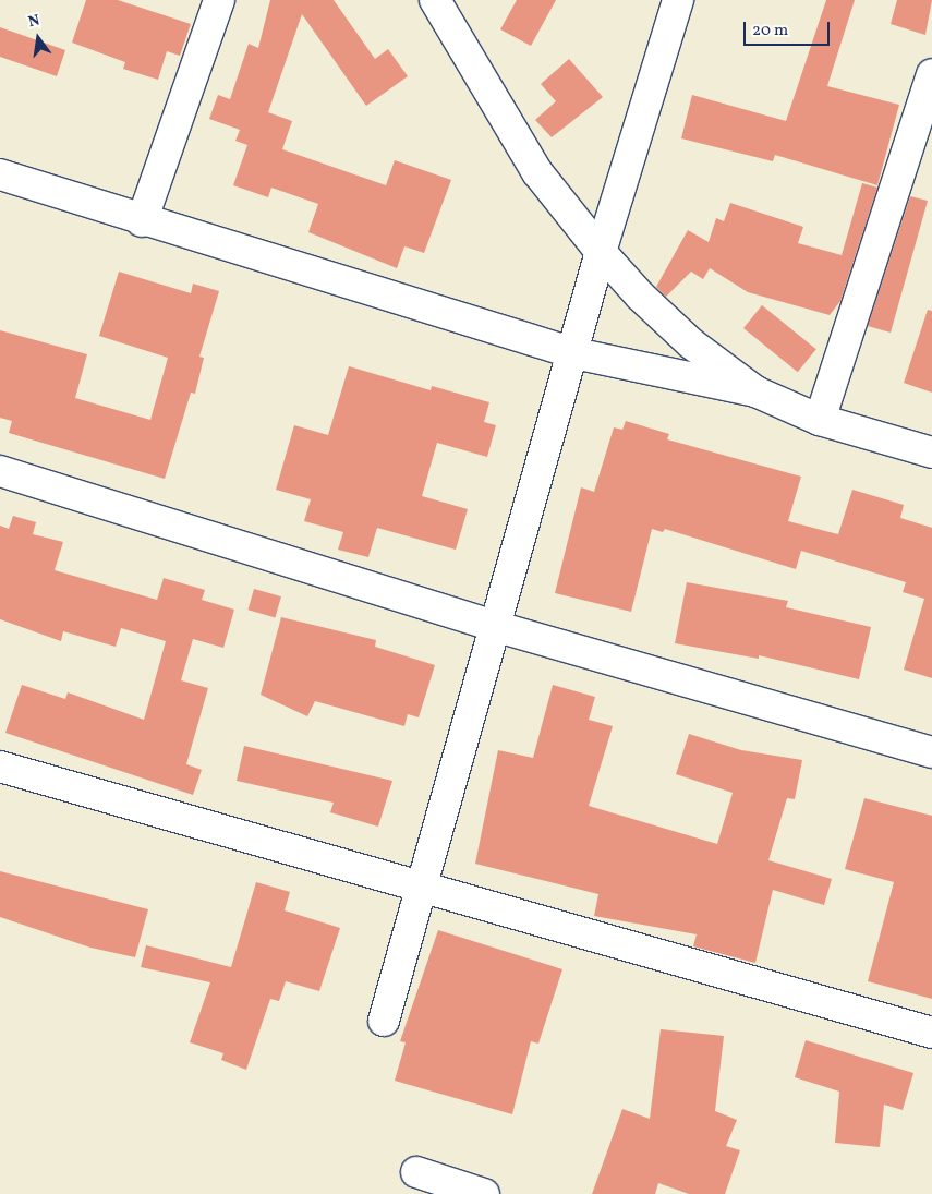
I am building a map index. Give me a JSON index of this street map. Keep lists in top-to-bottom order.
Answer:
{
  "scale_bar": "20 m",
  "north": "top"
}
